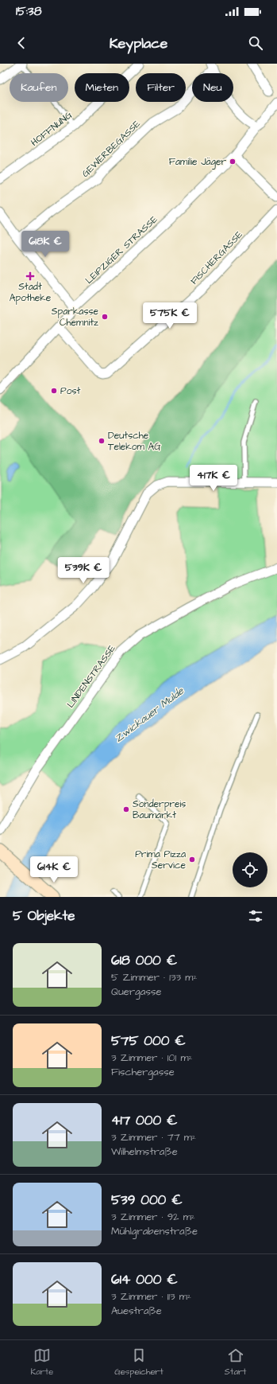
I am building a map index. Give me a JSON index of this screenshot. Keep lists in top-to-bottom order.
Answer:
{
  "streets": {
    "street": [
      "HOFFNUNG",
      "GEWERBEGASSE",
      "LEIPZIGER STRASSE",
      "FISCHERGASSE",
      "LINDENSTRASSE"
    ]
  },
  "crossings": [
    ["LEIPZIGER STRASSE", "FISCHERGASSE"]
  ],
  "water": ["Zwickauer Mulde"],
  "places": {
    "other": [
      "Familie Jäger",
      "Sparkasse Chemnitz",
      "Post",
      "Deutsche Telekom AG",
      "Sonderpreis Baumarkt",
      "Prima Pizza Service"
    ],
    "health": ["Stadt Apotheke"]
  },
  "page": {
    "status": "15:38",
    "header": "Keyplace",
    "chip": [
      "Kaufen",
      "Mieten",
      "Filter",
      "Neu"
    ],
    "price": [
      "618K €",
      "575K €",
      "417K €",
      "539K €",
      "614K €"
    ],
    "heading": "5 Objekte",
    "list": [
      {
        "name": "618 000 €",
        "note": "5 Zimmer · 133 m² · Quergasse"
      },
      {
        "name": "575 000 €",
        "note": "3 Zimmer · 101 m² · Fischergasse"
      },
      {
        "name": "417 000 €",
        "note": "3 Zimmer · 77 m² · Wilhelmstraße"
      },
      {
        "name": "539 000 €",
        "note": "3 Zimmer · 92 m² · Mühlgrabenstraße"
      },
      {
        "name": "614 000 €",
        "note": "3 Zimmer · 113 m² · Auestraße"
      }
    ],
    "tabs": ["Karte", "Gespeichert", "Start"]
  }
}
